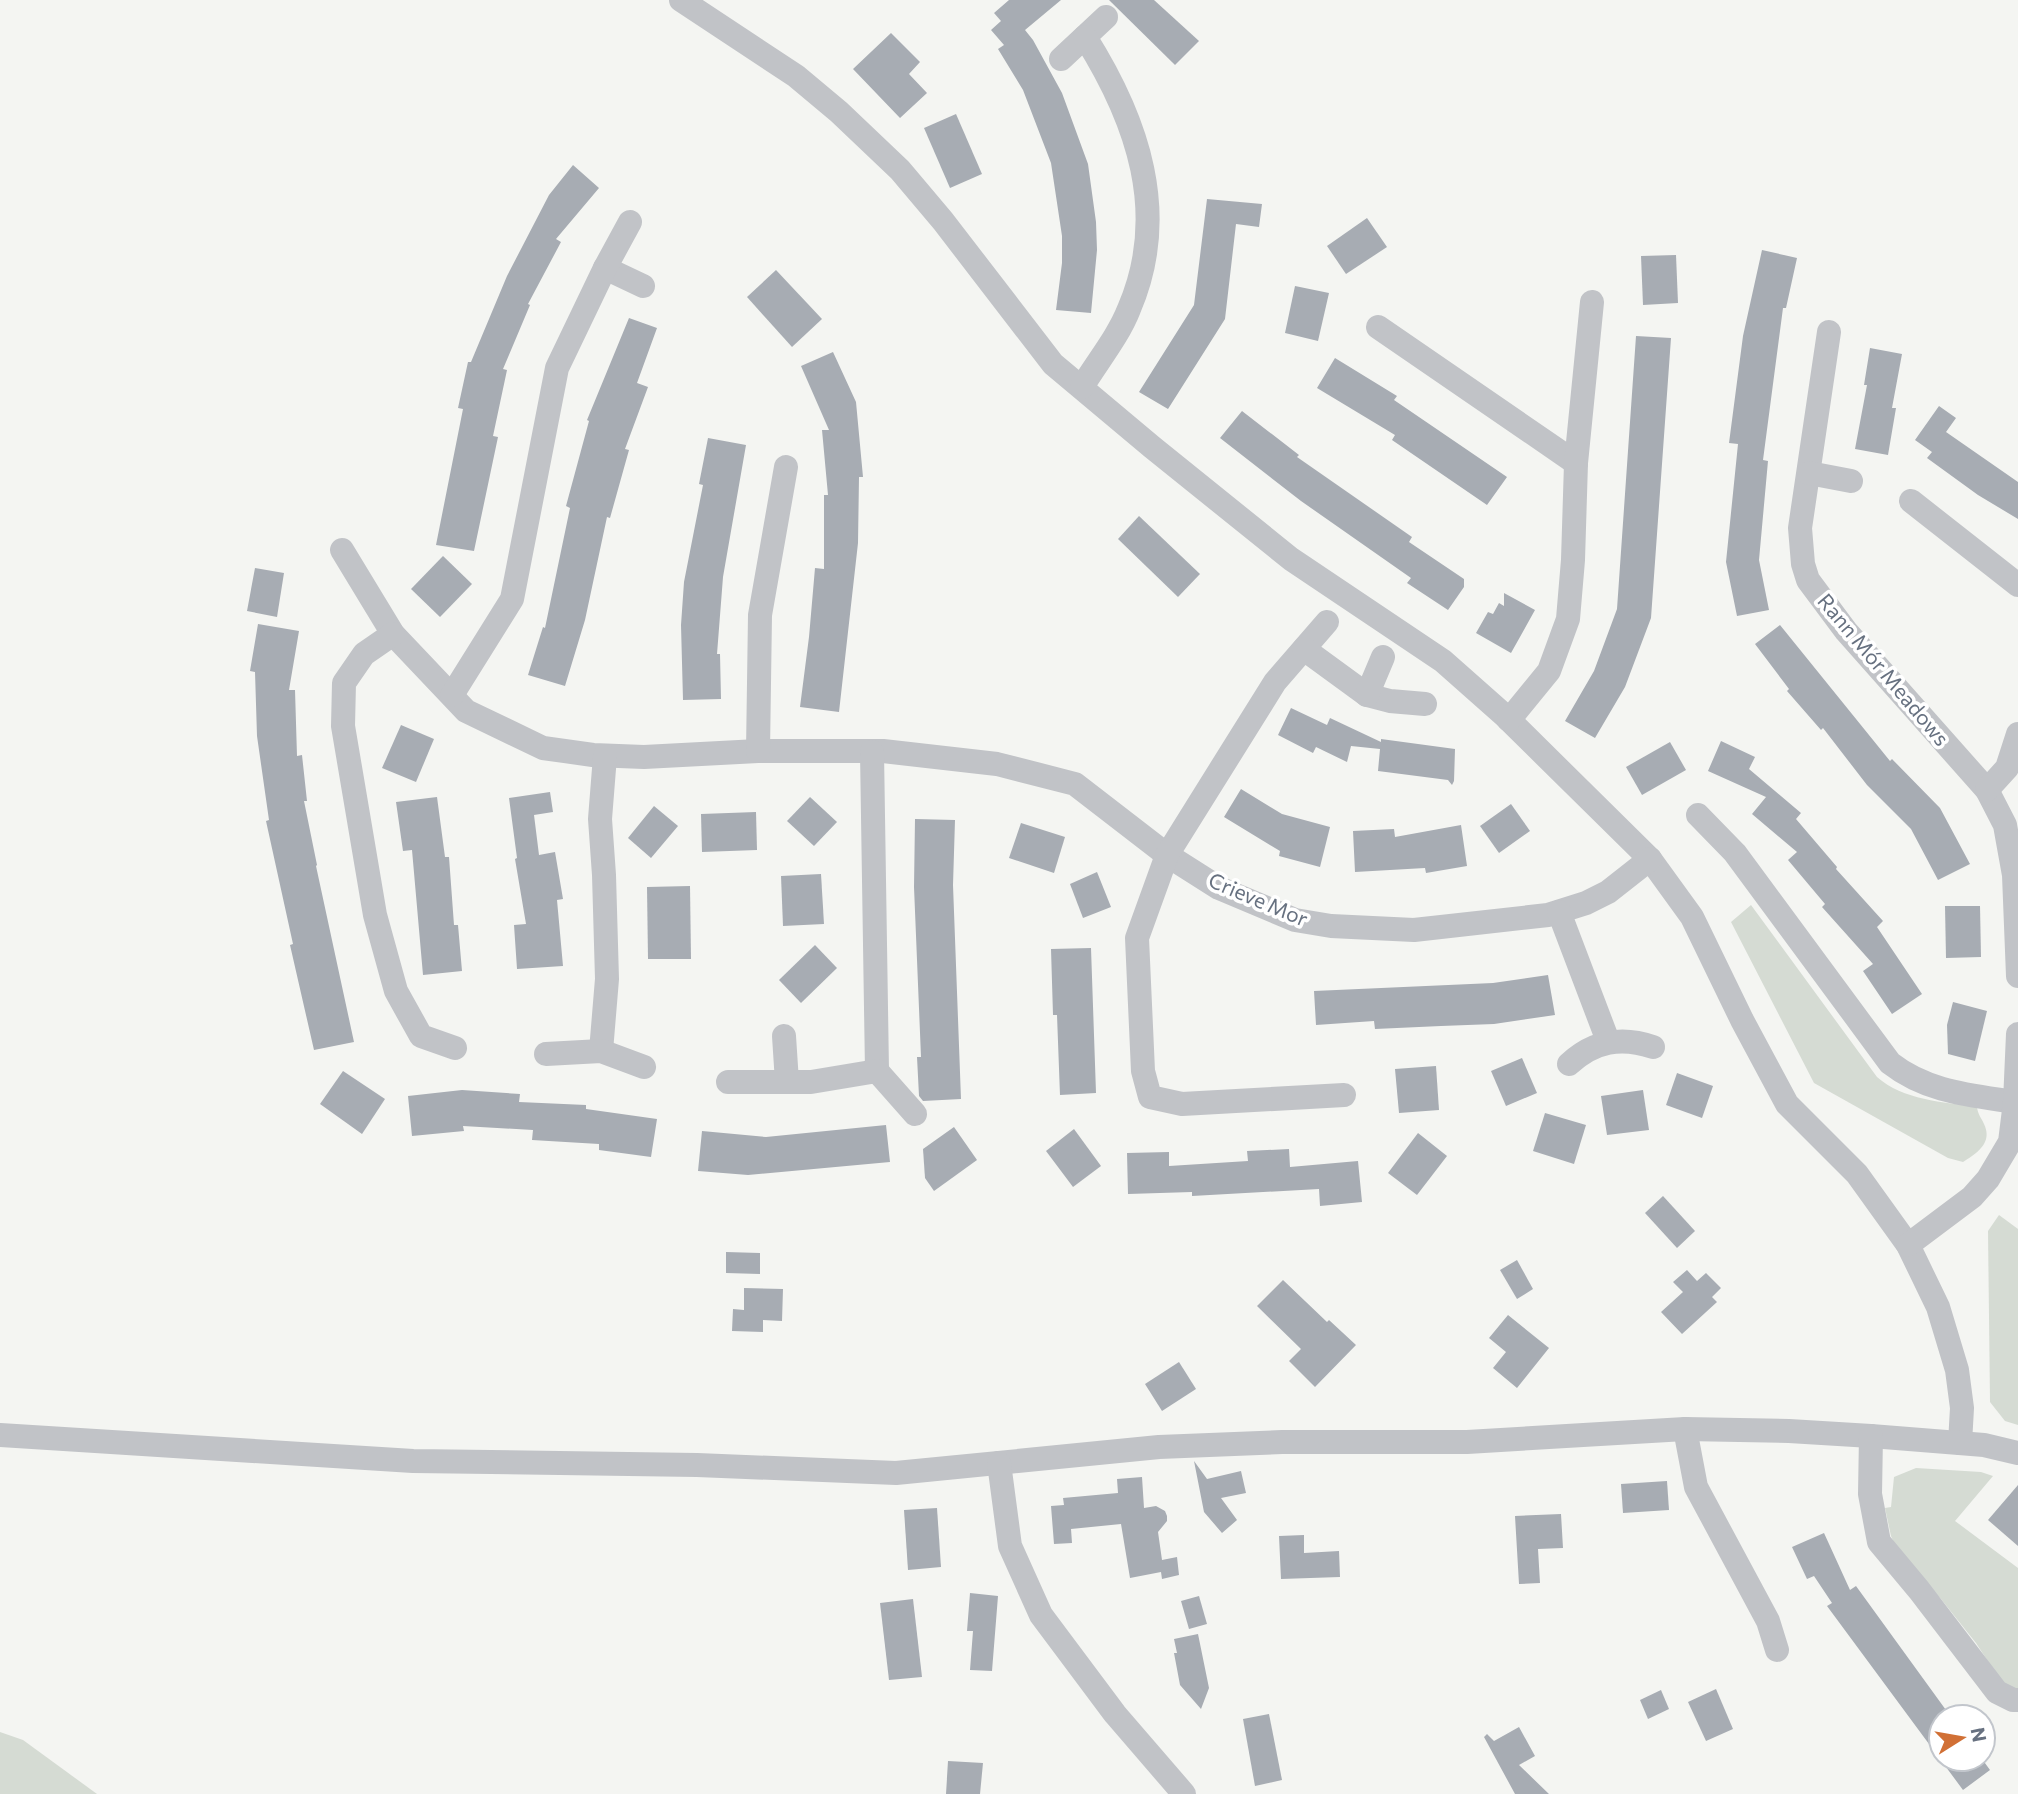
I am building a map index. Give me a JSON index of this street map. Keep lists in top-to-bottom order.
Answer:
{
  "streets": {
    "street": ["Rann Mór Meadows", "Crieve Mor"]
  },
  "north": "right"
}
